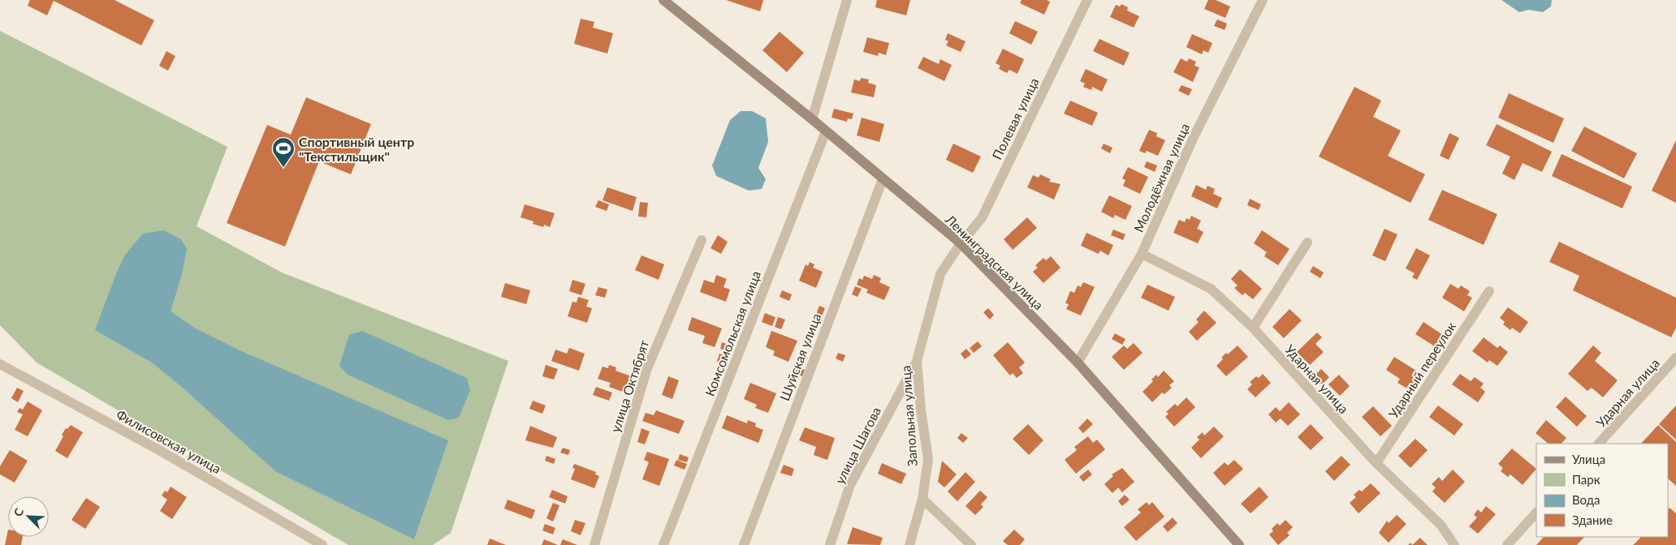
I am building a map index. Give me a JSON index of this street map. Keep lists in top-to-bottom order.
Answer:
{
  "streets": {
    "street": [
      "Полевая улица",
      "Молодёжная улица",
      "Ленинградская улица",
      "Комсомольская улица",
      "Шуйская улица",
      "Ударный переулок",
      "Ударная улица",
      "улица Октябрят",
      "Запольная улица",
      "Филисовская улица",
      "улица Шагова"
    ]
  },
  "crossings": [
    ["Полевая улица", "Ленинградская улица"],
    ["Полевая улица", "Запольная улица"],
    ["Молодёжная улица", "Ленинградская улица"],
    ["Молодёжная улица", "Ударная улица"],
    ["Ленинградская улица", "Комсомольская улица"],
    ["Ленинградская улица", "Шуйская улица"],
    ["Ленинградская улица", "Запольная улица"],
    ["Ударный переулок", "Ударная улица"],
    ["Запольная улица", "улица Шагова"]
  ],
  "places": {
    "sports": ["Спортивный центр \"Текстильщик\""]
  },
  "legend": [
    "Улица",
    "Парк",
    "Вода",
    "Здание"
  ],
  "north": "top left"
}
